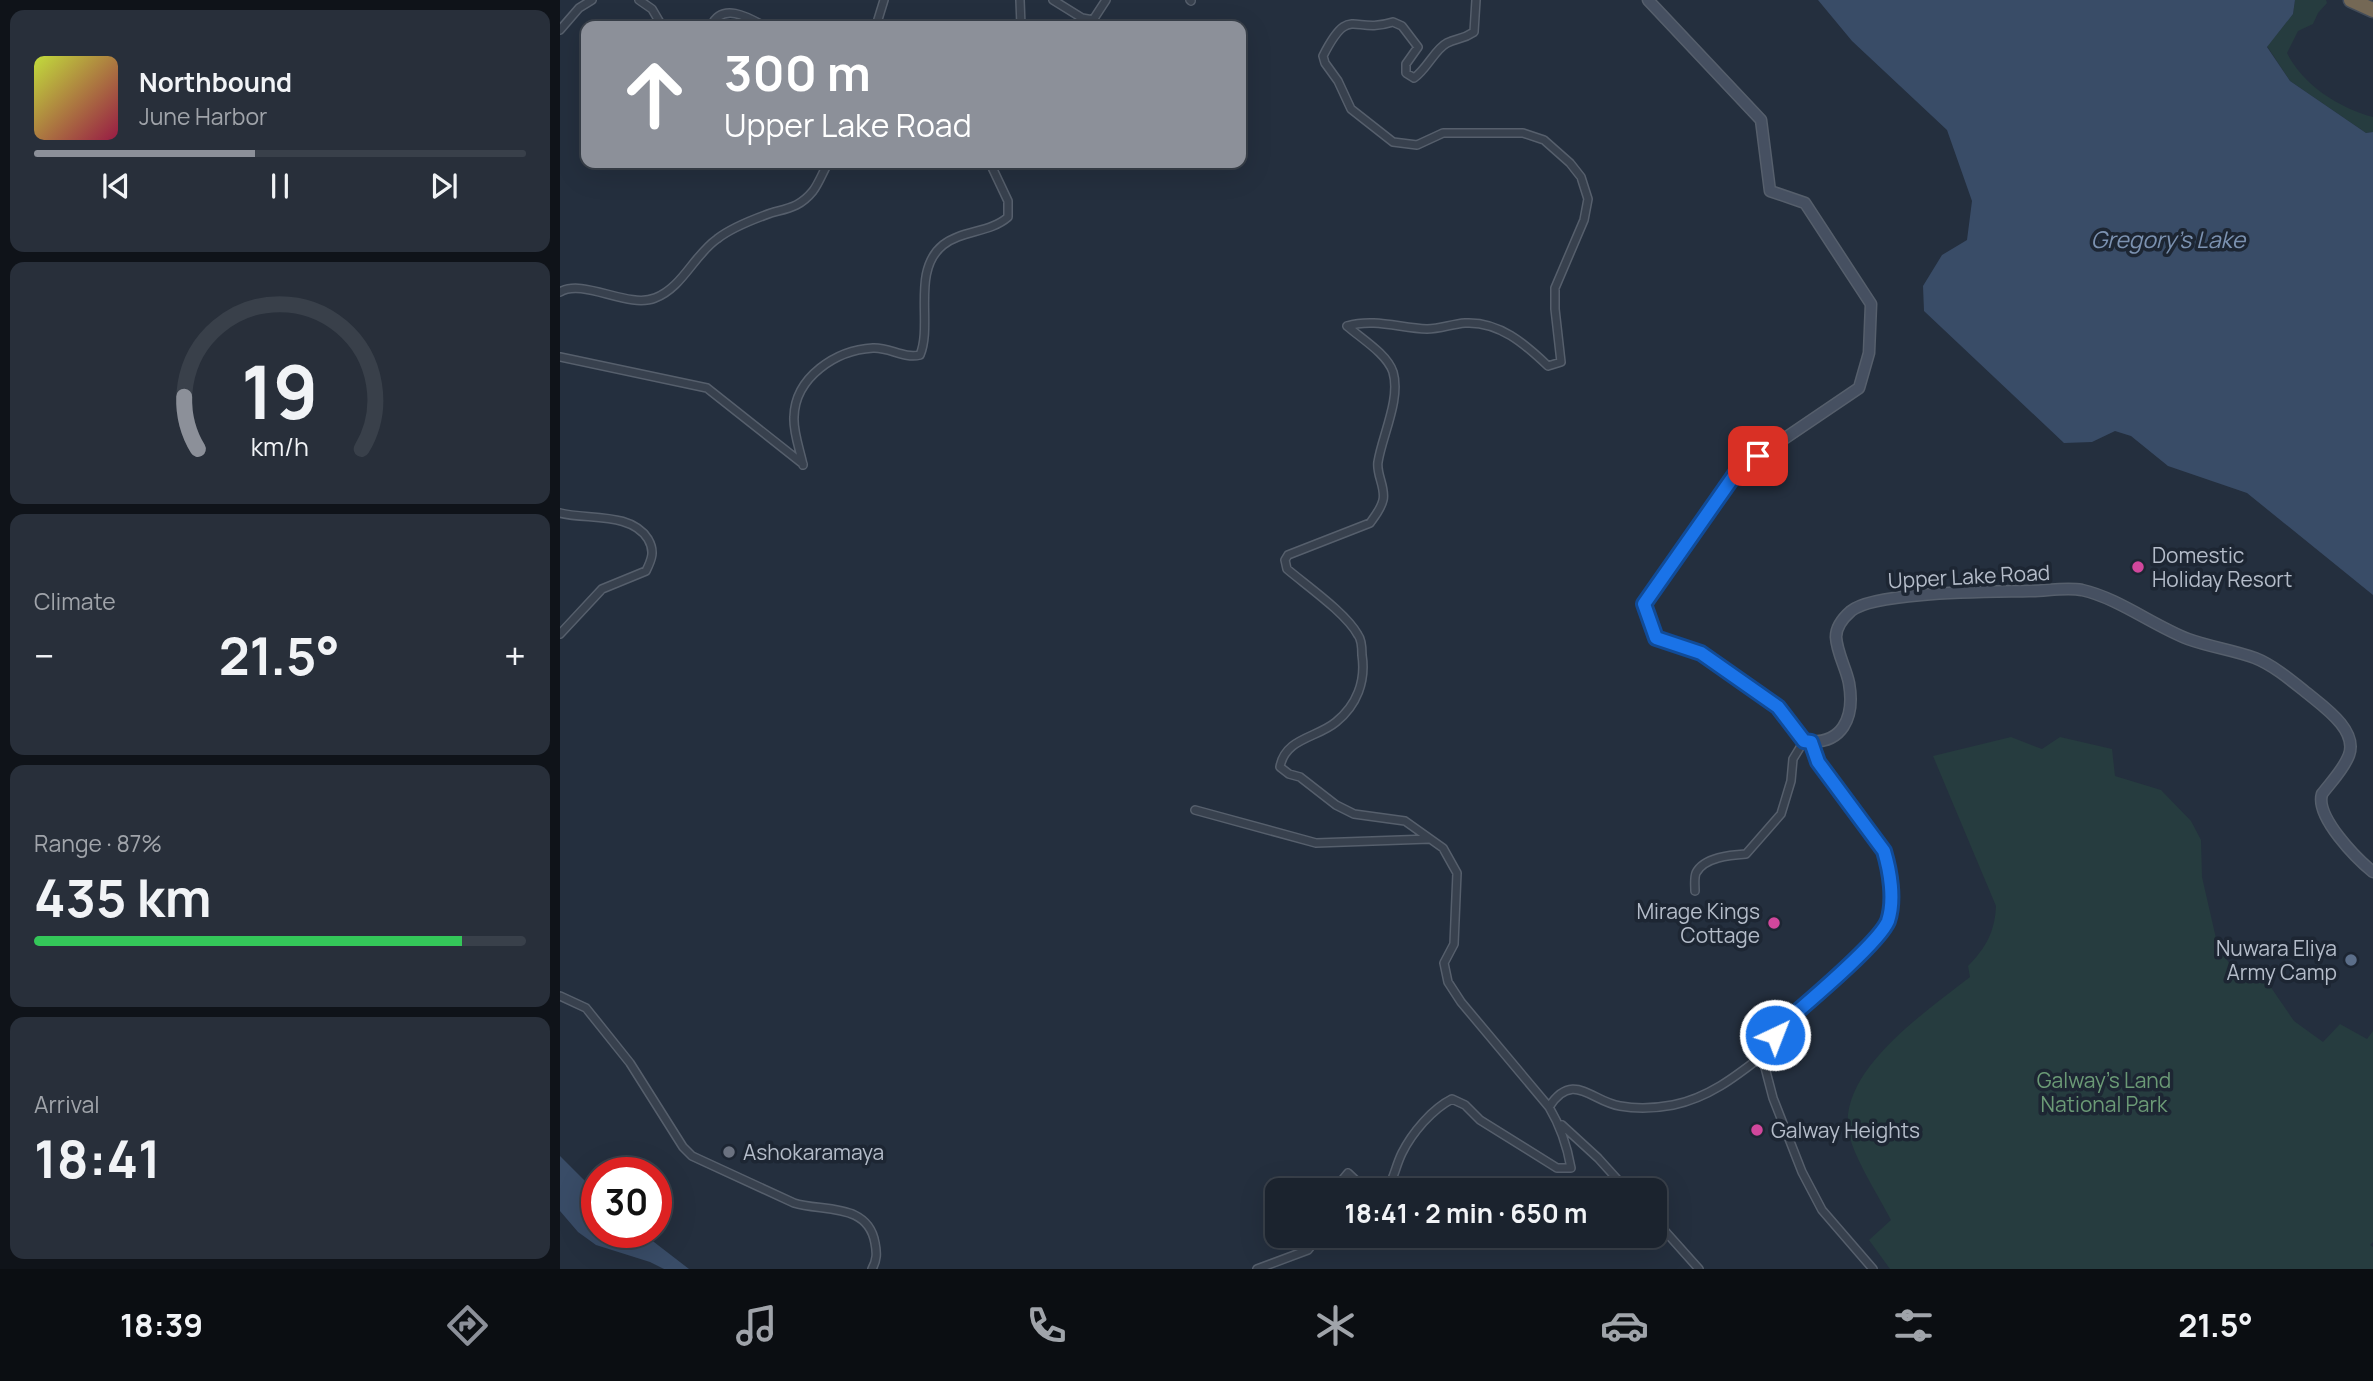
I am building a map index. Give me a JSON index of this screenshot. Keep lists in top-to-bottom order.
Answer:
{
  "streets": {
    "street": ["Upper Lake Road"]
  },
  "water": ["Gregory's Lake"],
  "parks": ["Galway's Land National Park"],
  "places": [
    "Domestic Holiday Resort",
    "Mirage Kings Cottage",
    "Nuwara Eliya Army Camp",
    "Galway Heights",
    "Ashokaramaya"
  ],
  "page": {
    "turn": ["300 m", "Upper Lake Road"],
    "song": ["Northbound", "June Harbor"],
    "tile": [
      "Climate",
      ["Range · 87%", "435 km"],
      ["Arrival", "18:41"]
    ],
    "heat": ["−", "21.5°", "+"],
    "limit": "30",
    "trip": "18:41 · 2 min · 650 m",
    "tabs": ["18:39", "21.5°"],
    "gauge": ["19", "km/h"]
  }
}
